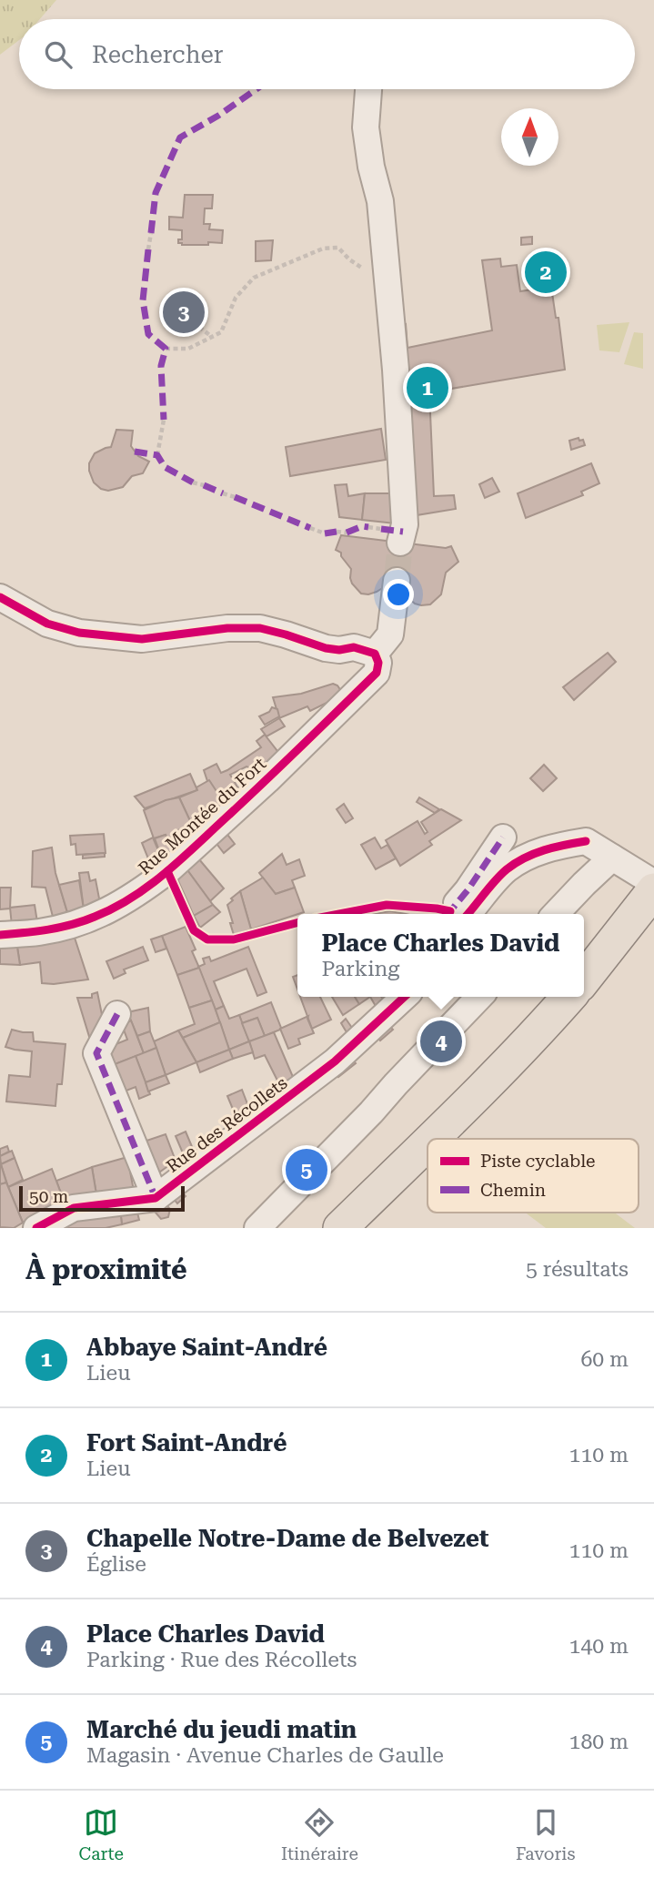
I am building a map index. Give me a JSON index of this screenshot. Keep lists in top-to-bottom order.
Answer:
{
  "streets": {
    "street": ["Rue Montée du Fort", "Rue des Récollets"]
  },
  "legend": ["Piste cyclable", "Chemin"],
  "scale_bar": "50 m",
  "north": "top",
  "page": {
    "search": "Rechercher",
    "pins": [
      "2",
      "3",
      "1",
      "4",
      "5"
    ],
    "popup": ["Place Charles David", "Parking"],
    "scale": "50 m",
    "heading": ["À proximité", "5 résultats"],
    "list": [
      {
        "mark": "1",
        "name": "Abbaye Saint-André",
        "note": "Lieu",
        "value": "60 m"
      },
      {
        "mark": "2",
        "name": "Fort Saint-André",
        "note": "Lieu",
        "value": "110 m"
      },
      {
        "mark": "3",
        "name": "Chapelle Notre-Dame de Belvezet",
        "note": "Église",
        "value": "110 m"
      },
      {
        "mark": "4",
        "name": "Place Charles David",
        "note": "Parking · Rue des Récollets",
        "value": "140 m"
      },
      {
        "mark": "5",
        "name": "Marché du jeudi matin",
        "note": "Magasin · Avenue Charles de Gaulle",
        "value": "180 m"
      }
    ],
    "nav": ["Carte", "Itinéraire", "Favoris"]
  }
}
